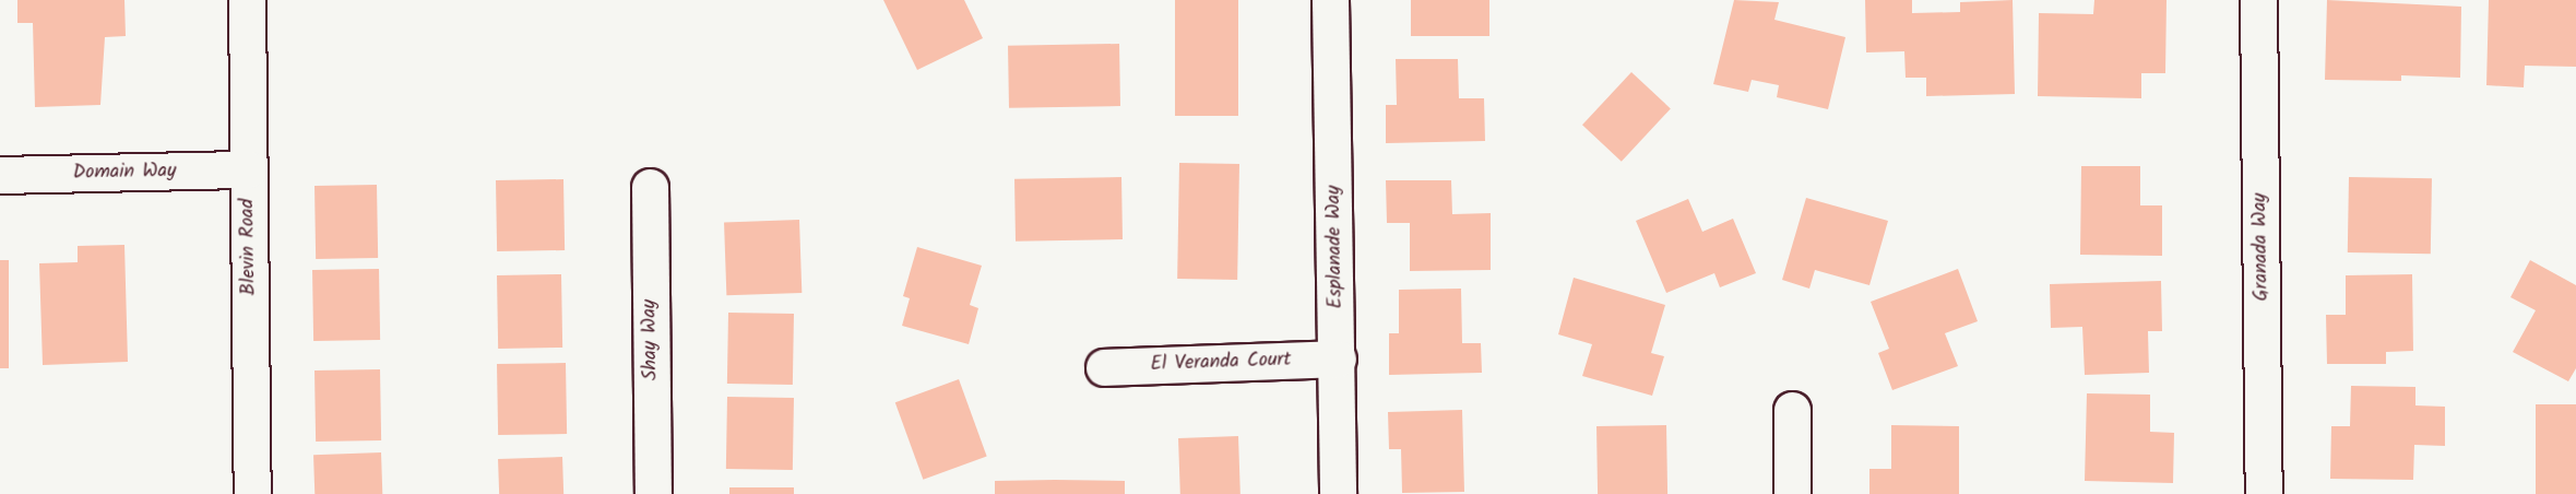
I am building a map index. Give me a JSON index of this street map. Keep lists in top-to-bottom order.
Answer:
{
  "streets": {
    "street": [
      "Domain Way",
      "Blevin Road",
      "Esplanade Way",
      "Granada Way",
      "Shay Way",
      "El Veranda Court"
    ]
  },
  "crossings": [
    ["Domain Way", "Blevin Road"],
    ["Esplanade Way", "El Veranda Court"]
  ]
}
